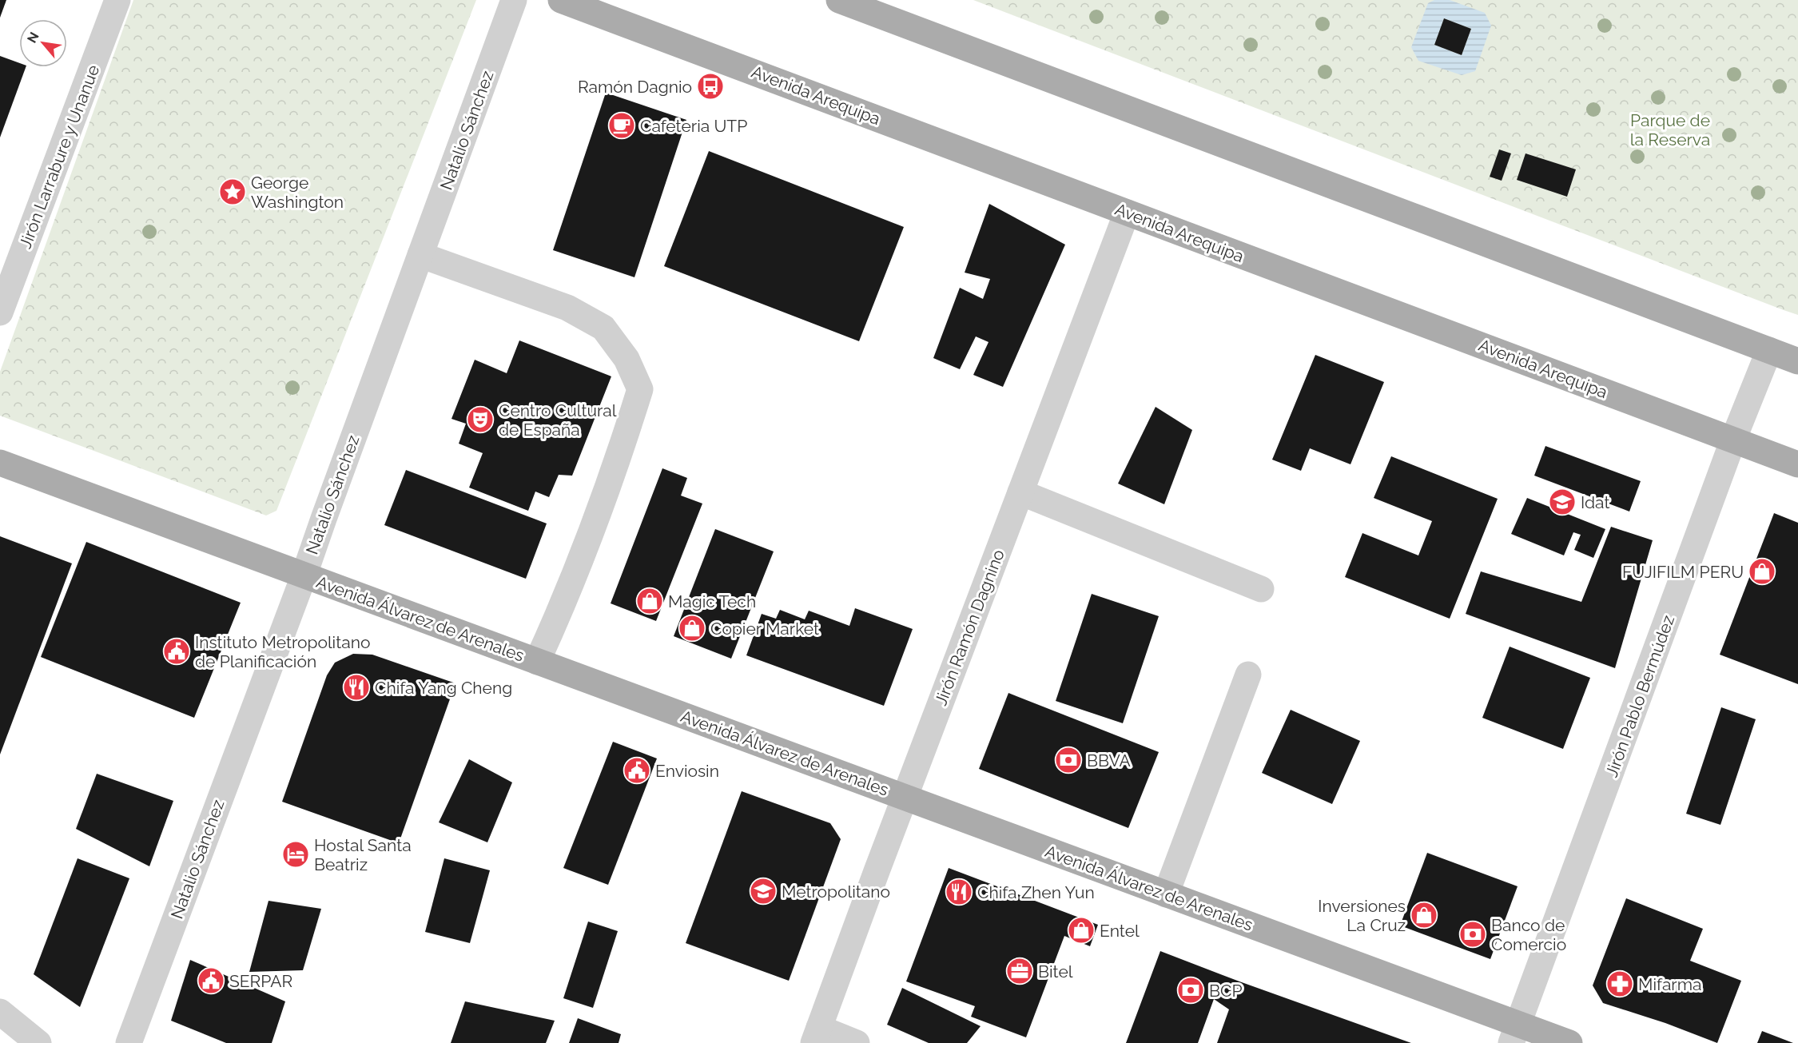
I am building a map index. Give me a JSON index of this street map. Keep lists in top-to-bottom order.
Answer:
{
  "streets": {
    "main road": ["Avenida Arequipa", "Avenida Álvarez de Arenales"],
    "street": [
      "Natalio Sánchez",
      "Jirón Larrabure y Unanue",
      "Jirón Ramón Dagnino",
      "Jirón Pablo Bermúdez"
    ]
  },
  "crossings": [
    ["Avenida Arequipa", "Jirón Ramón Dagnino"],
    ["Avenida Arequipa", "Jirón Pablo Bermúdez"],
    ["Natalio Sánchez", "Avenida Álvarez de Arenales"],
    ["Avenida Álvarez de Arenales", "Jirón Ramón Dagnino"],
    ["Avenida Álvarez de Arenales", "Jirón Pablo Bermúdez"]
  ],
  "parks": ["Parque de la Reserva"],
  "places": {
    "bus stop": ["Ramón Dagnio"],
    "cafe": ["Cafeteria UTP"],
    "place": ["George Washington"],
    "theatre": ["Centro Cultural de España"],
    "school or university": ["Idat", "Metropolitano"],
    "shop": [
      "FUJIFILM PERU",
      "Magic Tech",
      "Copier Market",
      "Inversiones La Cruz",
      "Entel"
    ],
    "public building": ["Instituto Metropolitano de Planificación", "Enviosin", "SERPAR"],
    "restaurant": ["Chifa Yang Cheng", "Chifa Zhen Yun"],
    "bank": ["BBVA", "Banco de Comercio", "BCP"],
    "hotel": ["Hostal Santa Beatriz"],
    "office": ["Bitel"],
    "pharmacy": ["Mifarma"]
  },
  "north": "top left"
}
